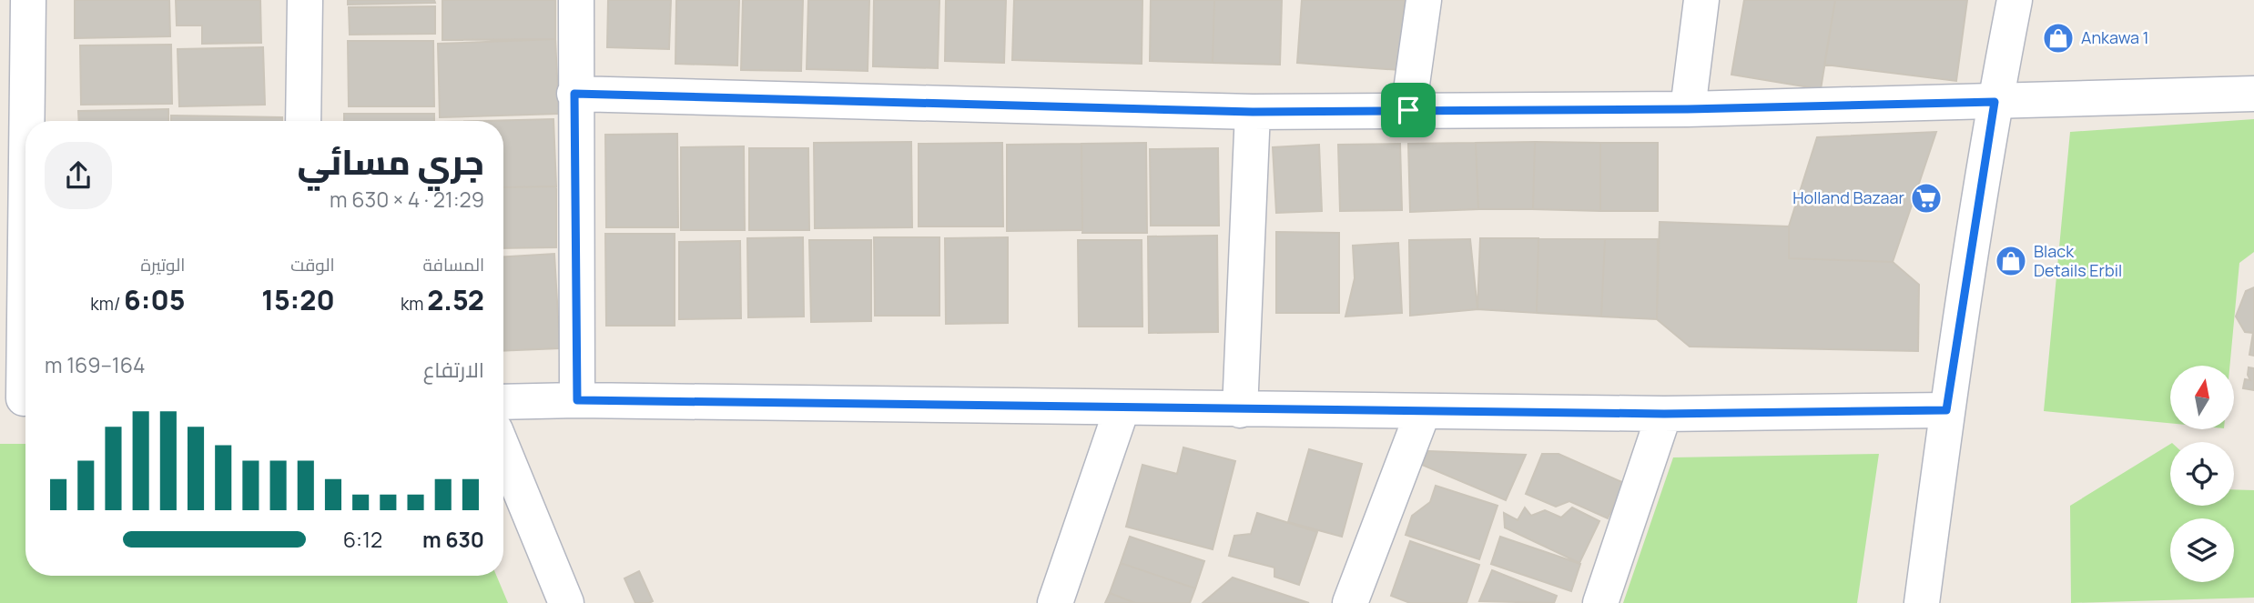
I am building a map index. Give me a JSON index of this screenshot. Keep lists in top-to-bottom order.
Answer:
{
  "places": {
    "shop": ["Ankawa 1", "Black Details Erbil"],
    "supermarket": ["Holland Bazaar"]
  },
  "north": "top",
  "page": {
    "heading": ["جري مسائي", "21:29 · 4 × 630 m"],
    "stats": [
      ["المسافة", "2.52 km"],
      ["الوقت", "15:20"],
      ["الوتيرة", "6:05 /km"]
    ],
    "chart": ["الارتفاع", "164–169 m"],
    "list": [
      {
        "name": "630 m",
        "note": "6:12"
      }
    ]
  }
}
